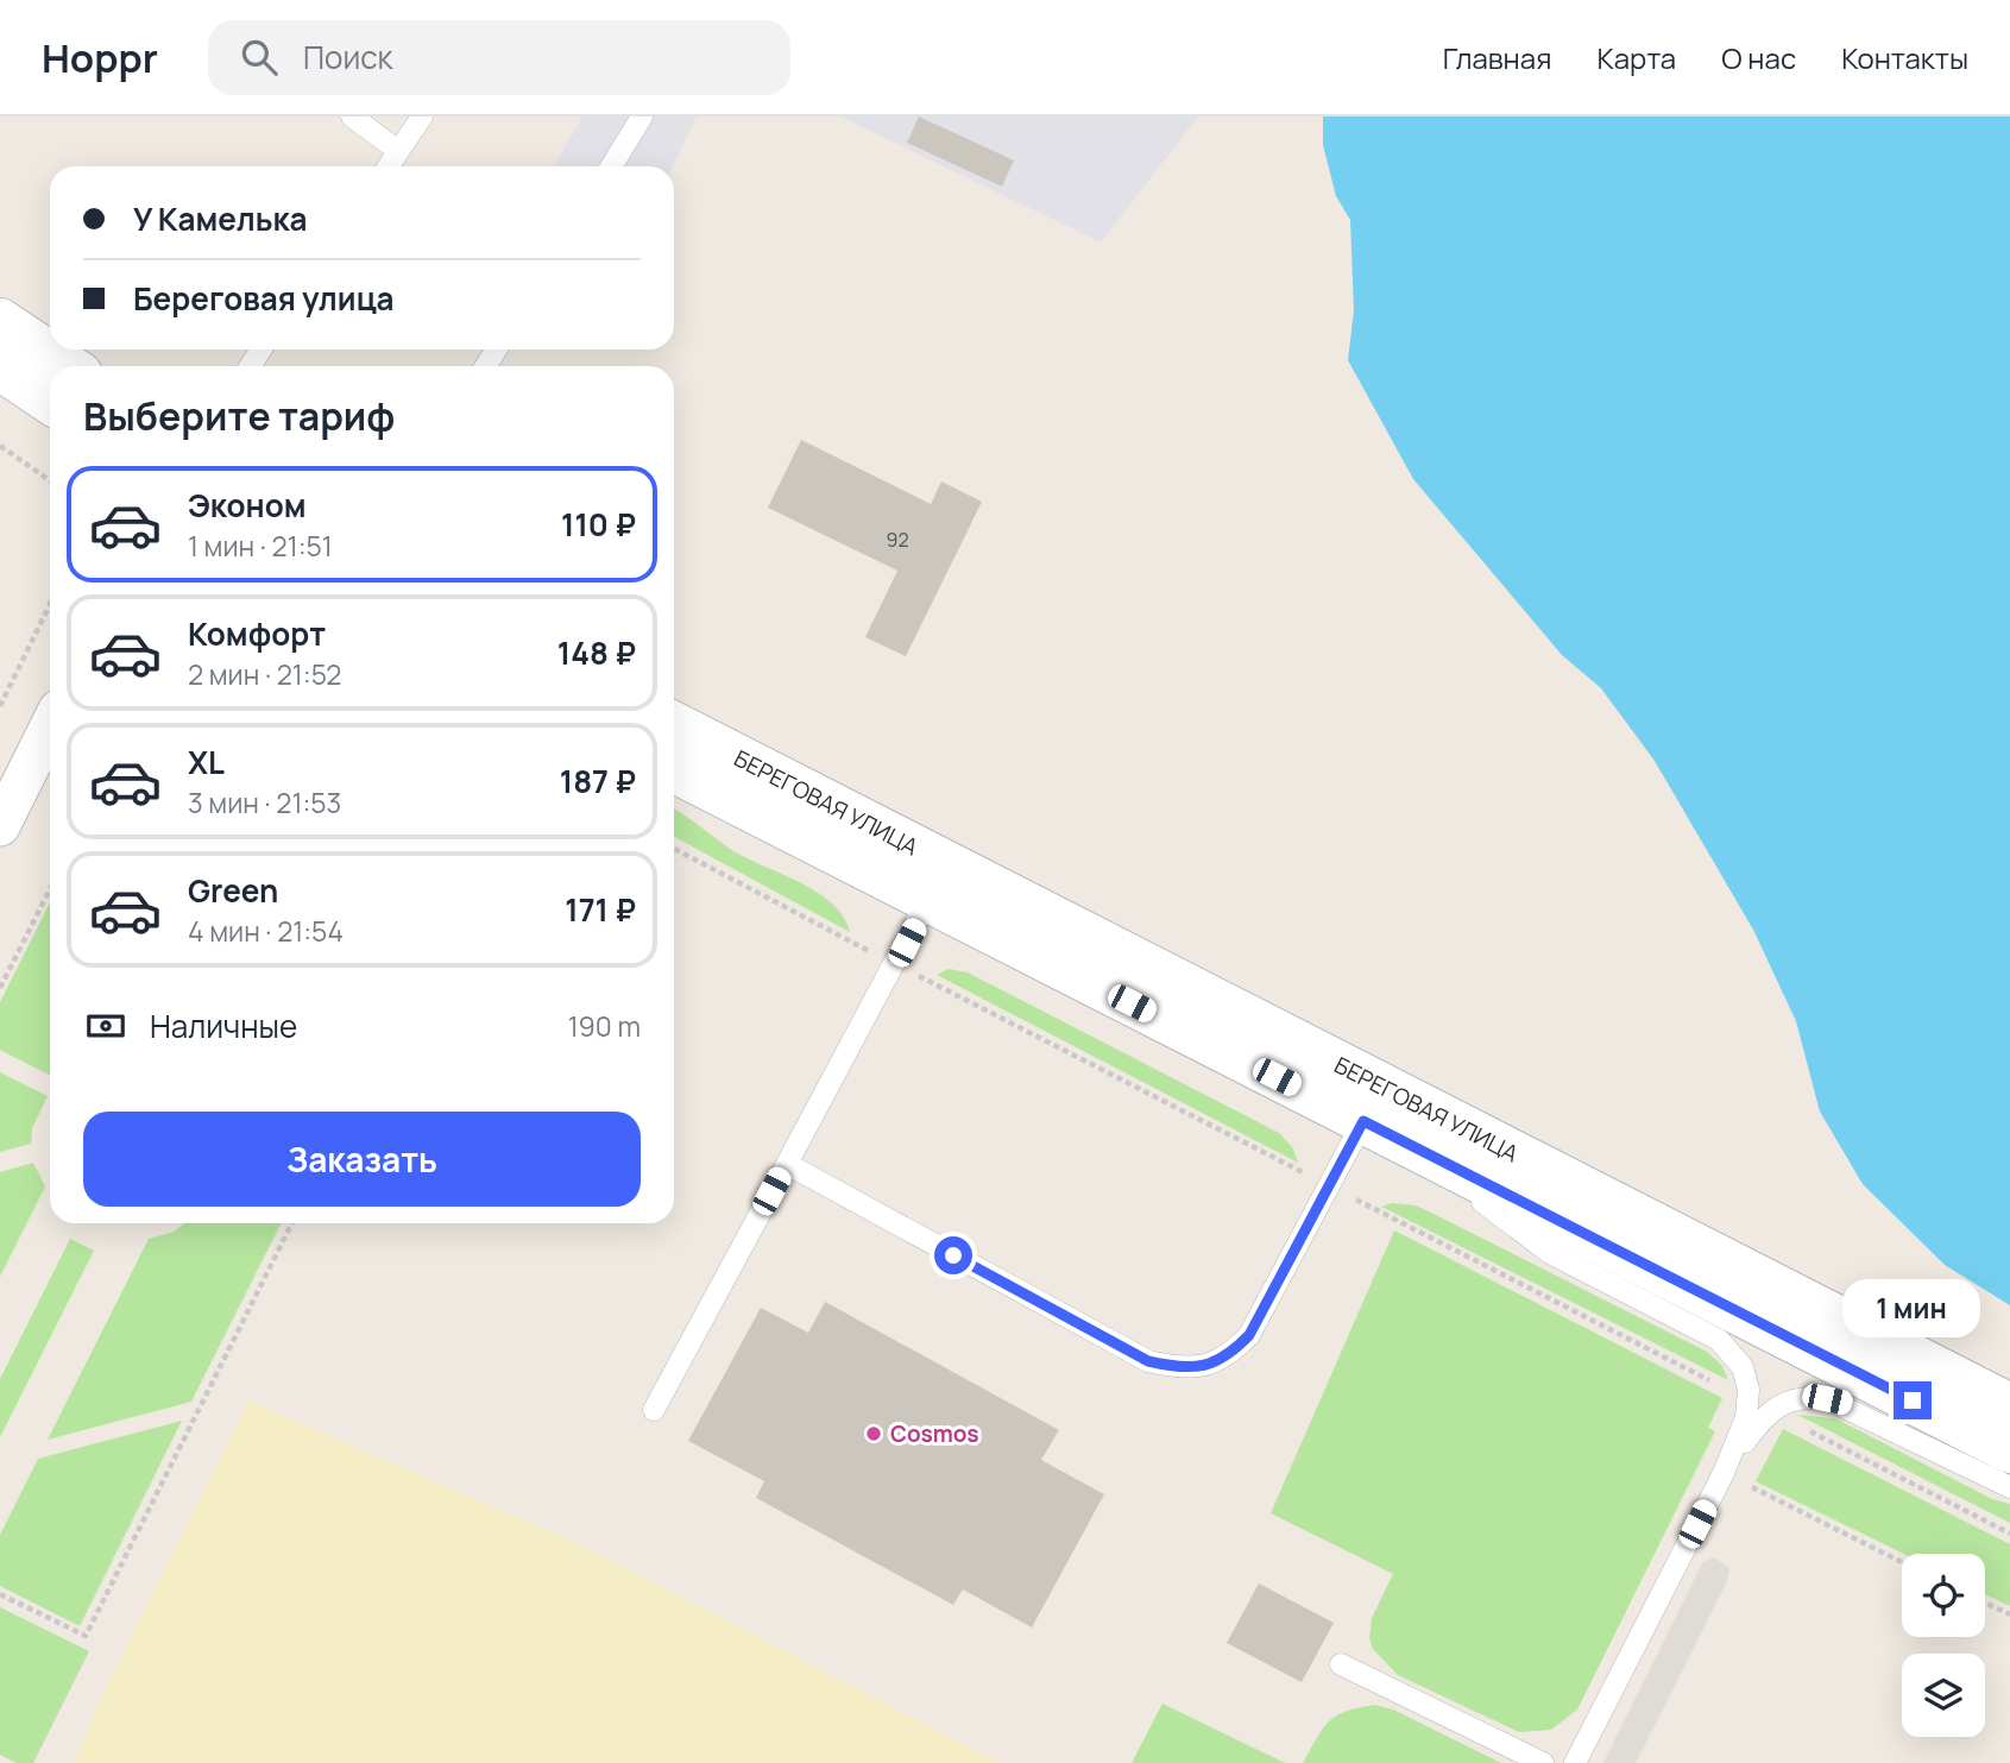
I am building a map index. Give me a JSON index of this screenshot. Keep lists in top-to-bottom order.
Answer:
{
  "streets": {
    "main road": ["БЕРЕГОВАЯ УЛИЦА"]
  },
  "places": ["Cosmos"],
  "house_numbers": ["92"],
  "page": {
    "header": "Hoppr",
    "search": "Поиск",
    "nav": [
      "Главная",
      "Карта",
      "О нас",
      "Контакты"
    ],
    "banner": ["У Камелька", "Береговая улица"],
    "heading": "Выберите тариф",
    "list": [
      {
        "name": "Эконом",
        "note": "1 мин · 21:51",
        "value": "110 ₽"
      },
      {
        "name": "Комфорт",
        "note": "2 мин · 21:52",
        "value": "148 ₽"
      },
      {
        "name": "XL",
        "note": "3 мин · 21:53",
        "value": "187 ₽"
      },
      {
        "name": "Green",
        "note": "4 мин · 21:54",
        "value": "171 ₽"
      }
    ],
    "pay": ["Наличные", "190 m"],
    "buttons": "Заказать",
    "bubble": "1 мин"
  }
}
